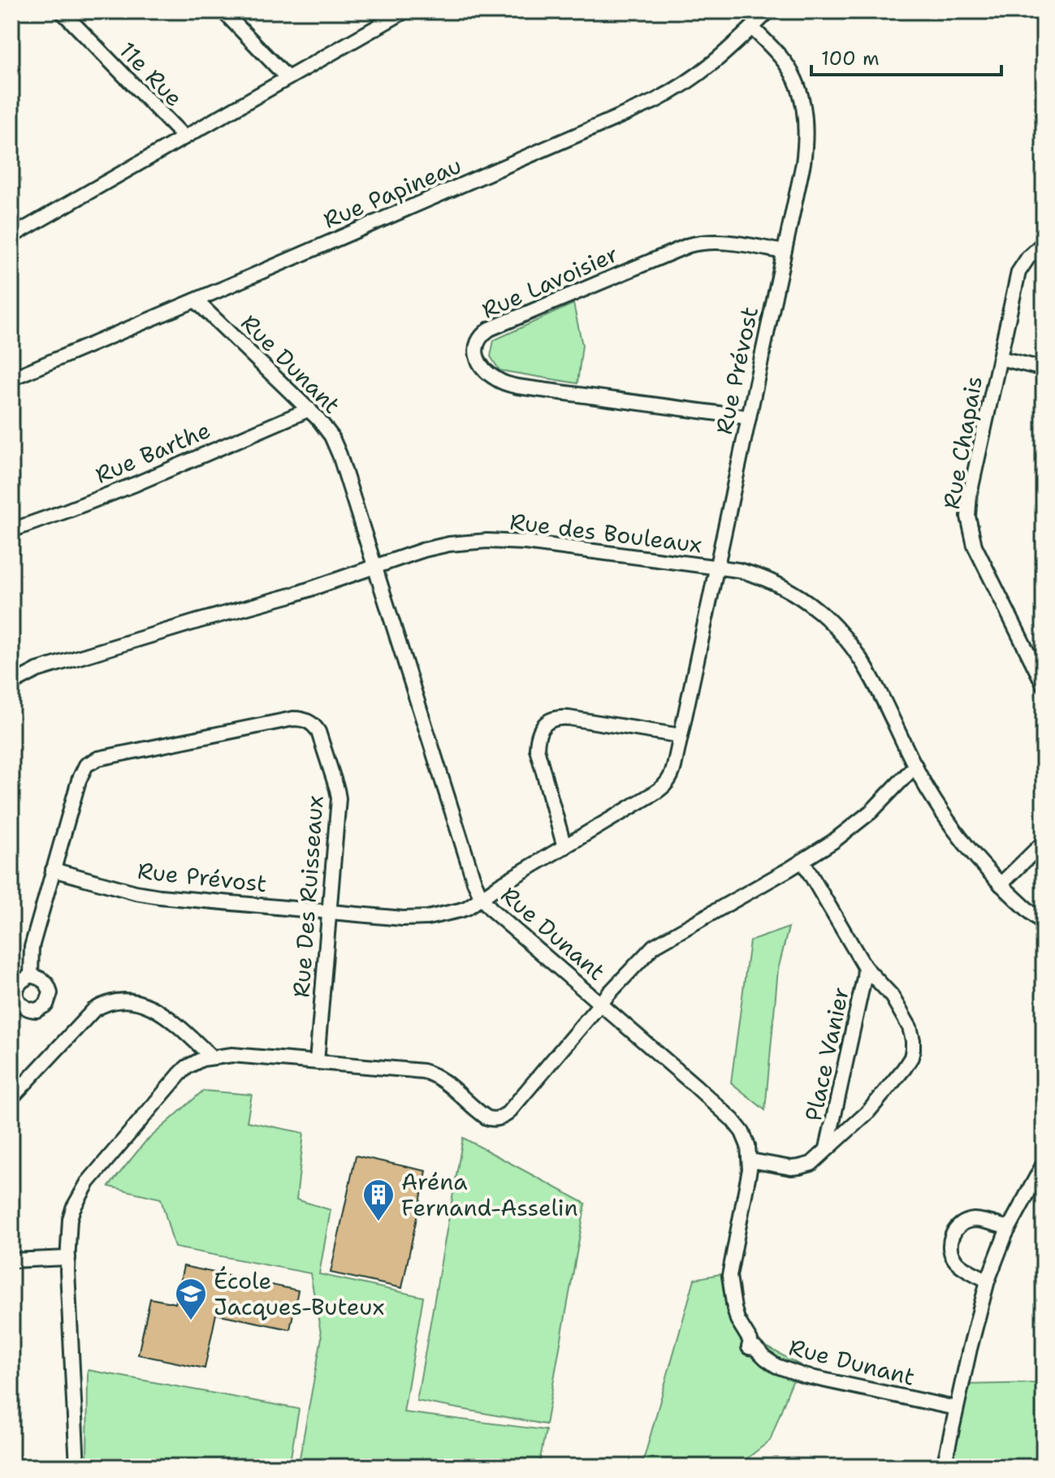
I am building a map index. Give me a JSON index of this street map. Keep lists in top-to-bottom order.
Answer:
{
  "streets": {
    "street": [
      "11e Rue",
      "Rue Papineau",
      "Rue Lavoisier",
      "Rue Dunant",
      "Rue Prévost",
      "Rue Chapais",
      "Rue Barthe",
      "Rue des Bouleaux",
      "Rue Des Ruisseaux",
      "Place Vanier"
    ]
  },
  "crossings": [
    ["Rue Papineau", "Rue Dunant"],
    ["Rue Papineau", "Rue Prévost"],
    ["Rue Lavoisier", "Rue Prévost"],
    ["Rue Dunant", "Rue Prévost"],
    ["Rue Dunant", "Rue Barthe"],
    ["Rue Dunant", "Rue des Bouleaux"],
    ["Rue Dunant", "Place Vanier"],
    ["Rue Prévost", "Rue des Bouleaux"],
    ["Rue Prévost", "Rue Des Ruisseaux"]
  ],
  "places": {
    "building": ["Aréna Fernand-Asselin"],
    "school or university": ["École Jacques-Buteux"]
  },
  "scale_bar": "100 m"
}
